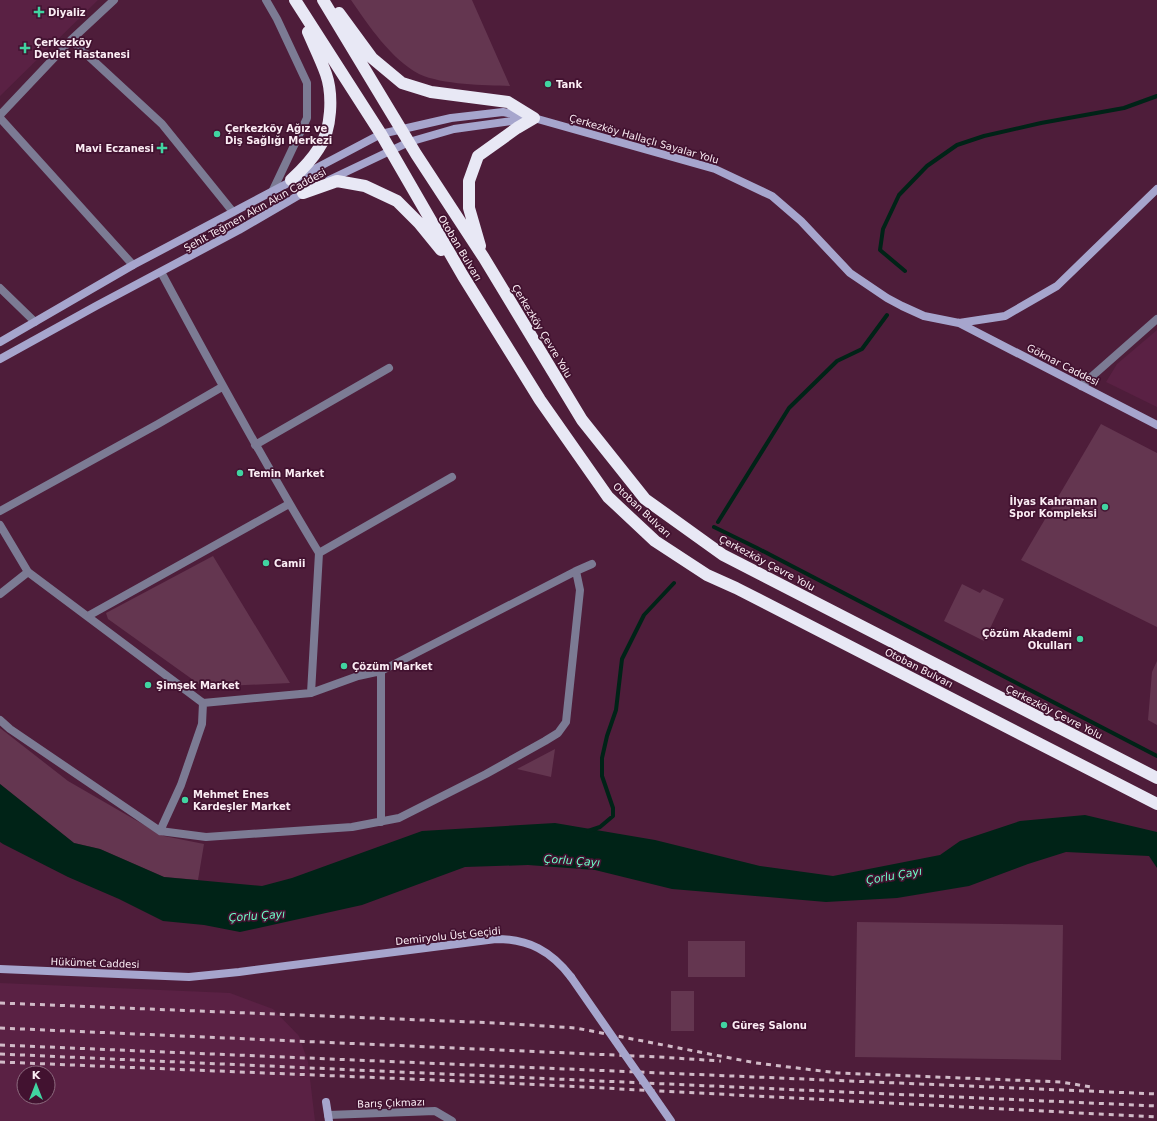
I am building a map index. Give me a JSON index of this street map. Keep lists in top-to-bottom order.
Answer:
{
  "streets": {
    "highway": ["Otoban Bulvarı", "Çerkezköy Çevre Yolu"],
    "main road": [
      "Çerkezköy Hallaçlı Sayalar Yolu",
      "Şehit Teğmen Akın Akın Caddesi",
      "Göknar Caddesi",
      "Demiryolu Üst Geçidi",
      "Hükümet Caddesi"
    ],
    "street": ["Barış Çıkmazı"]
  },
  "crossings": [
    ["Çerkezköy Hallaçlı Sayalar Yolu", "Şehit Teğmen Akın Akın Caddesi"],
    ["Çerkezköy Hallaçlı Sayalar Yolu", "Göknar Caddesi"],
    ["Şehit Teğmen Akın Akın Caddesi", "Otoban Bulvarı"],
    ["Şehit Teğmen Akın Akın Caddesi", "Çerkezköy Çevre Yolu"],
    ["Demiryolu Üst Geçidi", "Hükümet Caddesi"]
  ],
  "water": ["Çorlu Çayı"],
  "places": {
    "health": ["Diyaliz", "Çerkezköy Devlet Hastanesi", "Mavi Eczanesi"],
    "other": [
      "Tank",
      "Çerkezköy Ağız ve Diş Sağlığı Merkezi",
      "Temin Market",
      "İlyas Kahraman Spor Kompleksi",
      "Camii",
      "Çözüm Akademi Okulları",
      "Çözüm Market",
      "Şimşek Market",
      "Mehmet Enes Kardeşler Market",
      "Güreş Salonu"
    ]
  },
  "north": "top"
}
